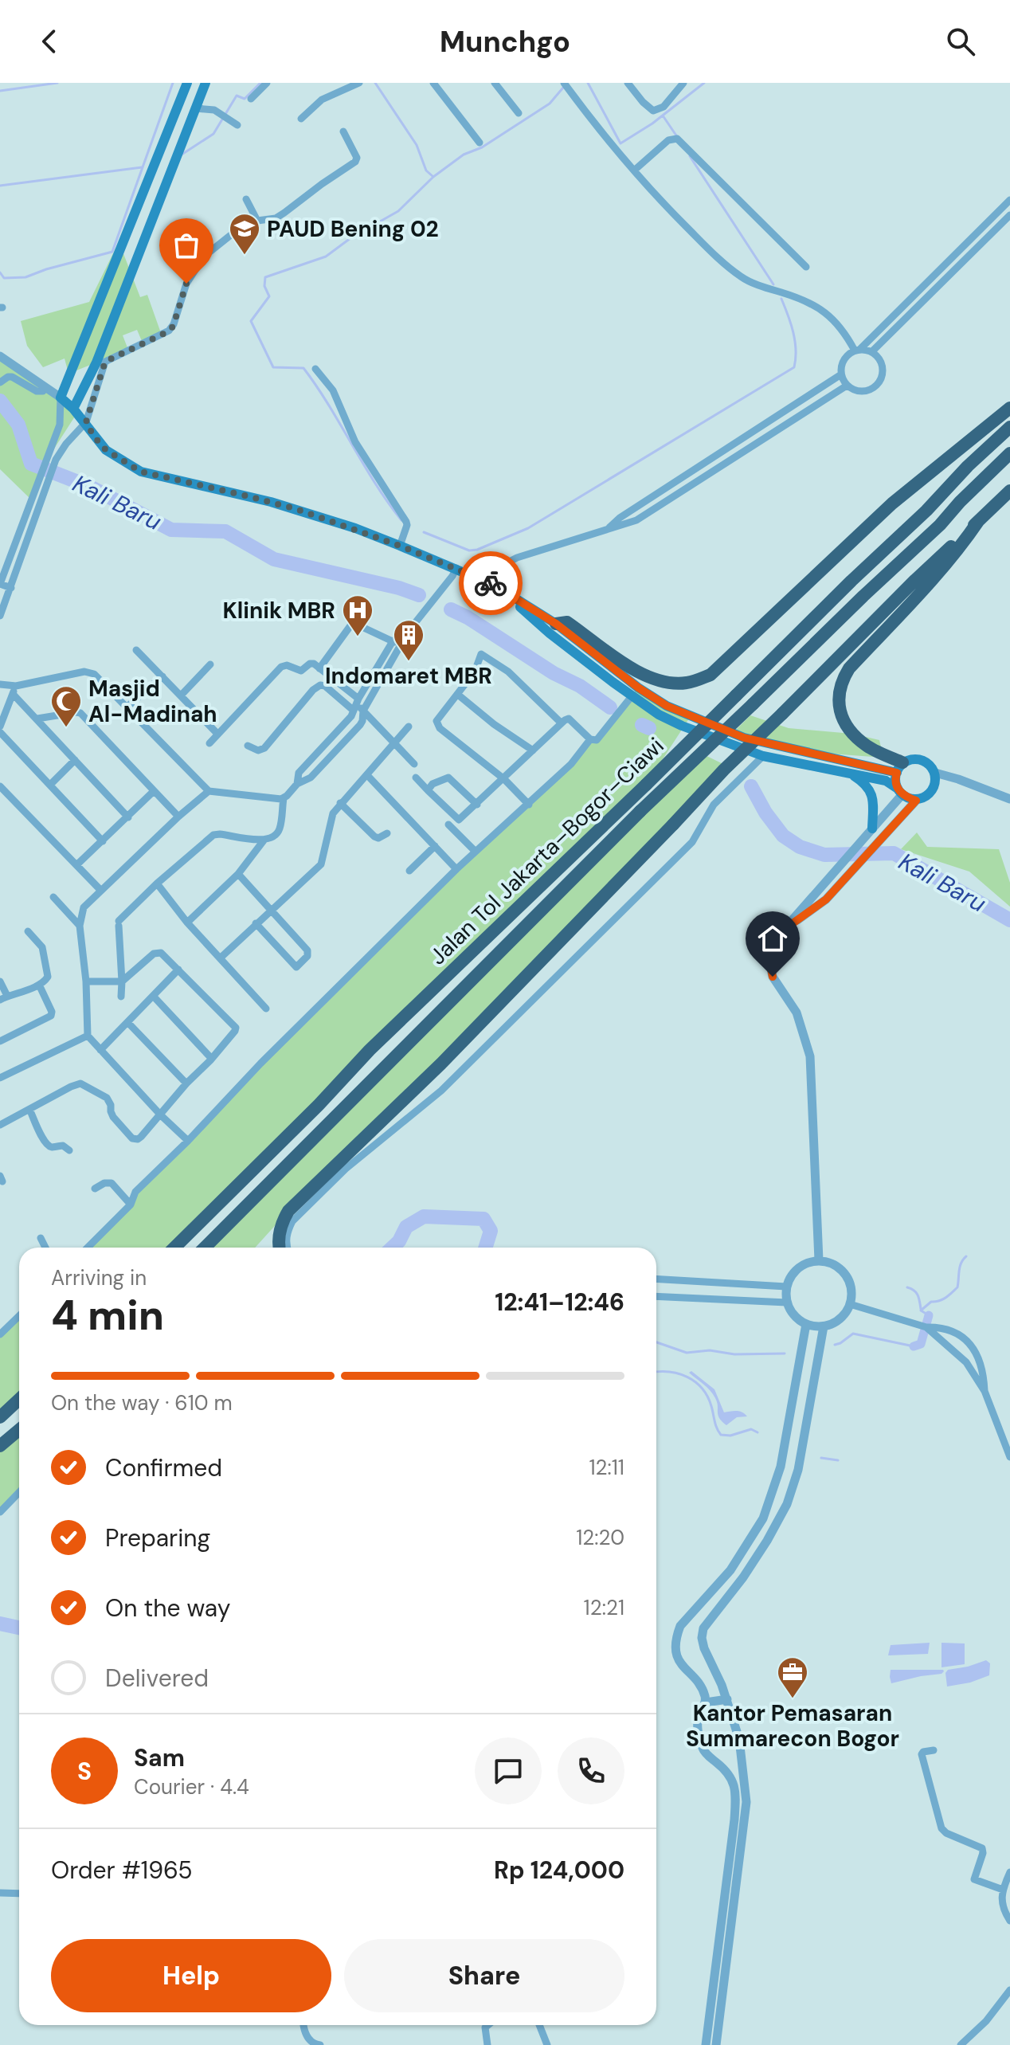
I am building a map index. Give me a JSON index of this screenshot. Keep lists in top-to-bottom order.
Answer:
{
  "streets": {
    "highway": ["Jalan Tol Jakarta–Bogor–Ciawi"]
  },
  "water": ["Kali Baru"],
  "places": {
    "school or university": ["PAUD Bening 02"],
    "hospital": ["Klinik MBR"],
    "building": ["Indomaret MBR"],
    "mosque": ["Masjid Al-Madinah"],
    "office": ["Kantor Pemasaran Summarecon Bogor"]
  },
  "page": {
    "header": "Munchgo",
    "heading": ["4 min", "Arriving in", "12:41–12:46"],
    "panel": [
      "Sam",
      "Courier · 4.4",
      "Order #1965",
      "Rp 124,000"
    ],
    "bar": "On the way · 610 m",
    "list": [
      ["Confirmed", "12:11"],
      ["Preparing", "12:20"],
      ["On the way", "12:21"],
      "Delivered"
    ],
    "round": "S",
    "buttons": ["Help", "Share"]
  }
}
